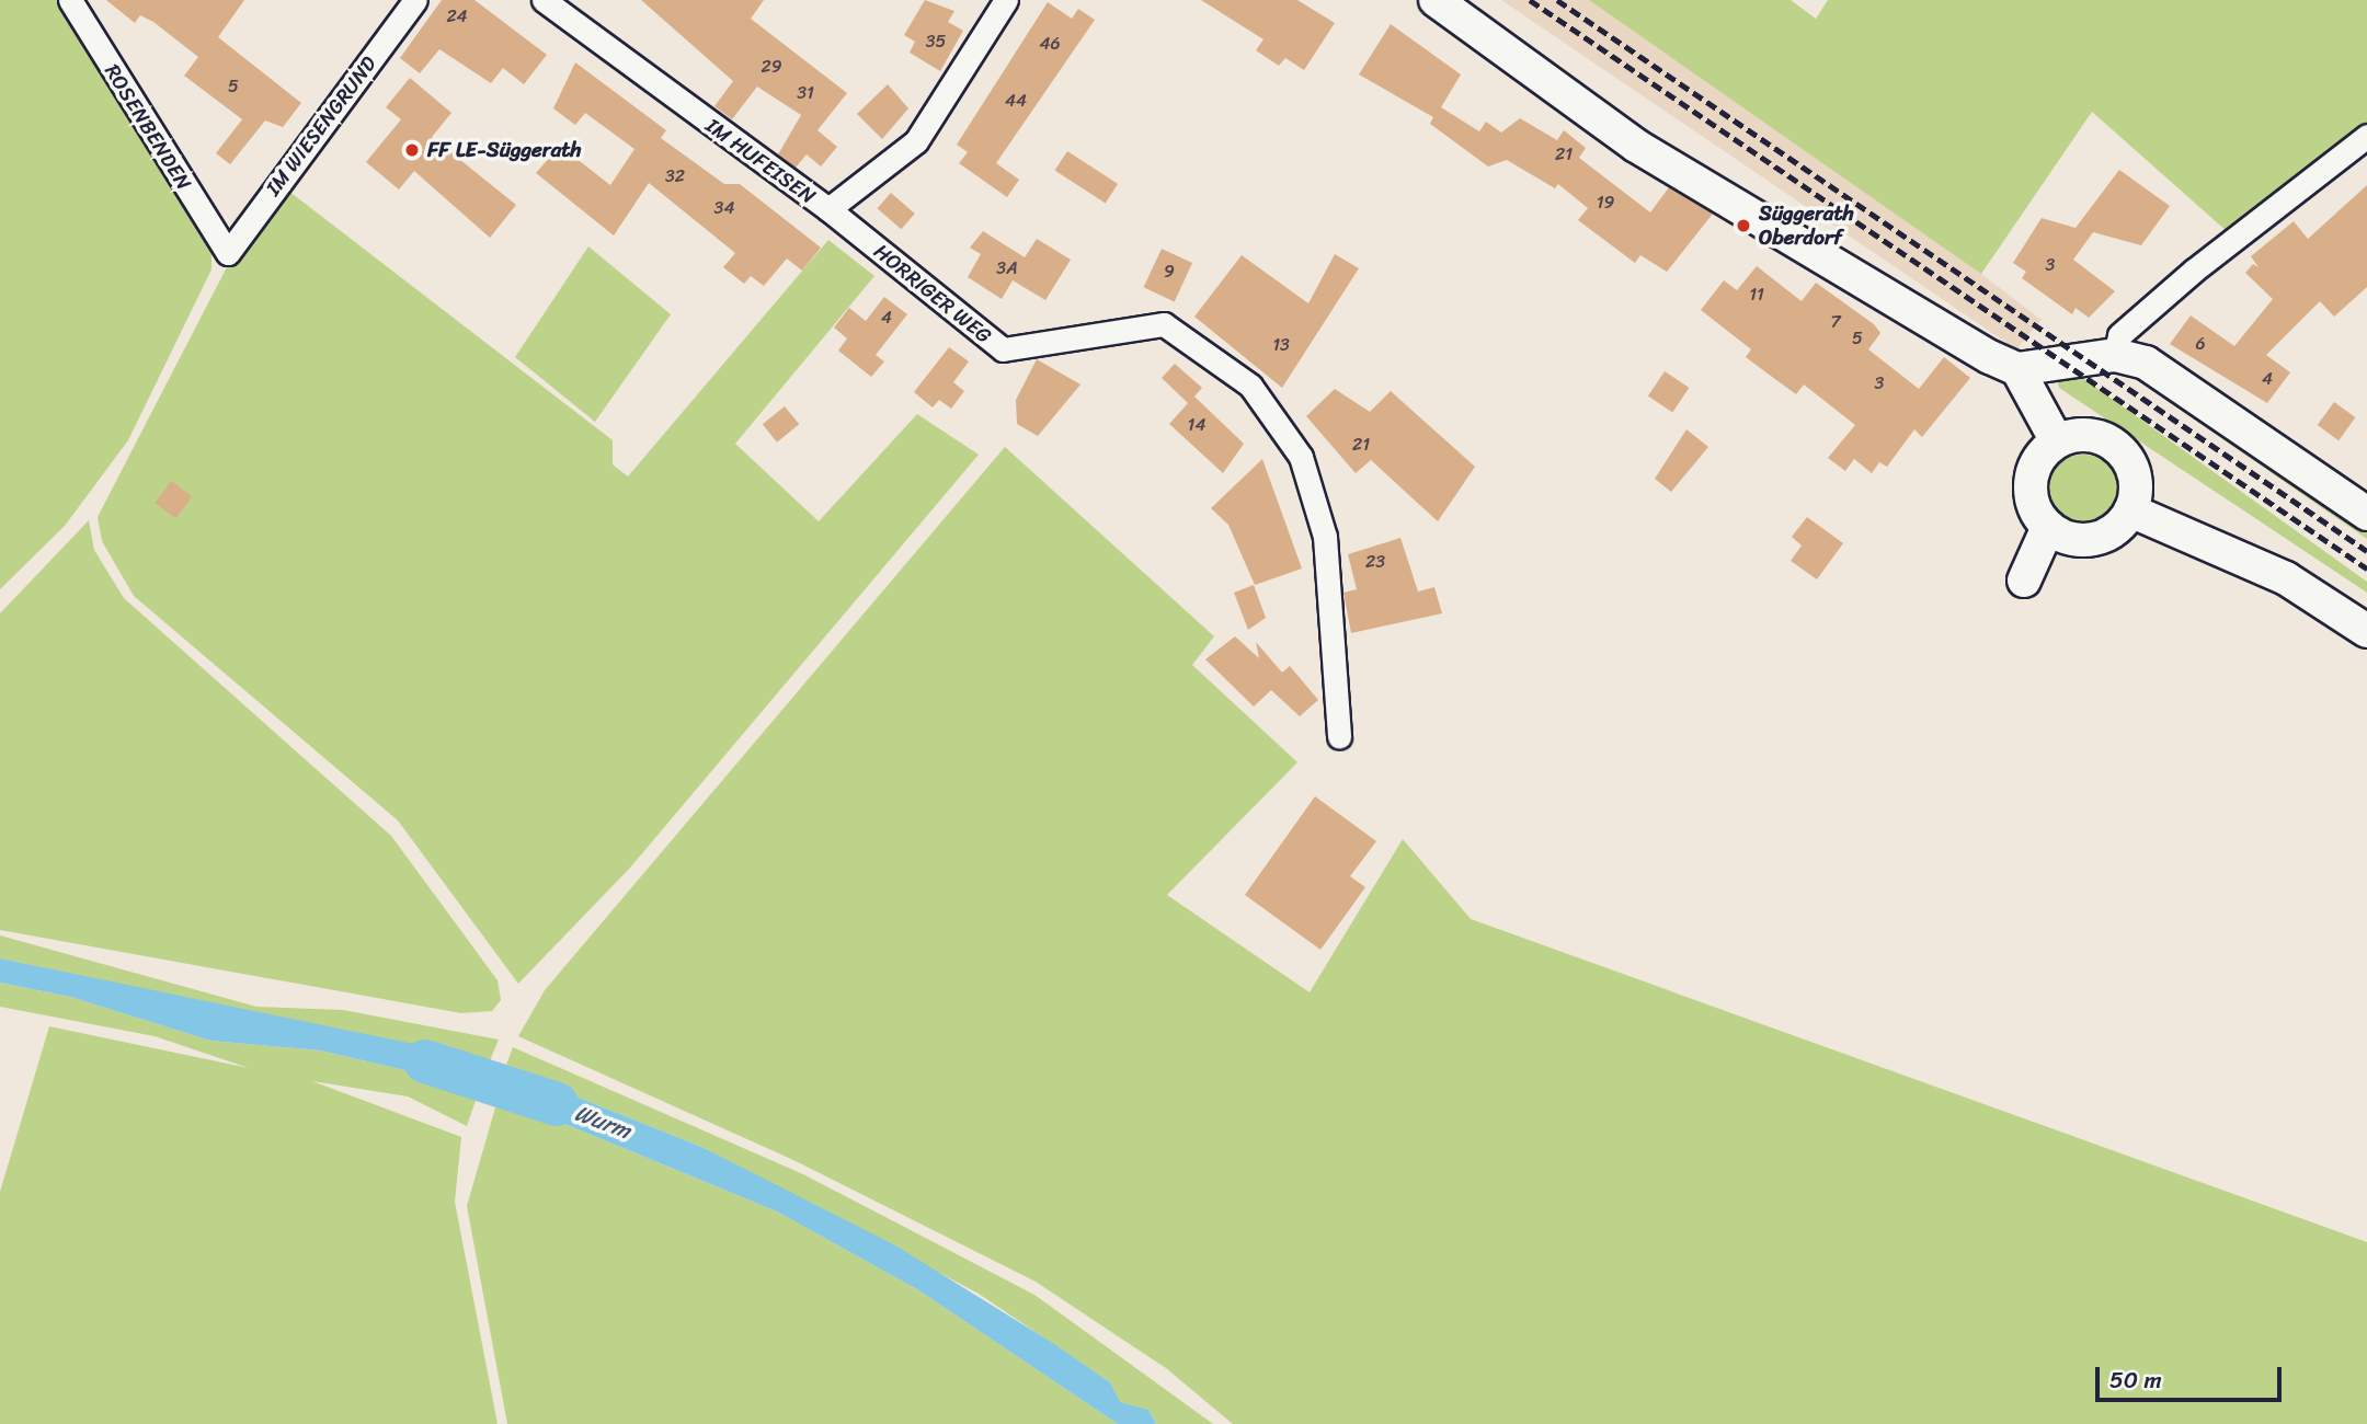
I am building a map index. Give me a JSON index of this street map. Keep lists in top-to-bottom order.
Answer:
{
  "streets": {
    "street": [
      "IM WIESENGRUND",
      "ROSENBENDEN",
      "IM HUFEISEN",
      "HORRIGER WEG"
    ]
  },
  "crossings": [
    ["IM WIESENGRUND", "ROSENBENDEN"],
    ["IM HUFEISEN", "HORRIGER WEG"]
  ],
  "water": ["Wurm"],
  "places": ["FF LE-Süggerath", "Süggerath Oberdorf"],
  "house_numbers": [
    "24",
    "35",
    "46",
    "29",
    "5",
    "31",
    "44",
    "21",
    "32",
    "19",
    "34",
    "3",
    "3A",
    "9",
    "11",
    "4",
    "7",
    "5",
    "6",
    "13",
    "4",
    "3",
    "14",
    "21",
    "23"
  ],
  "scale_bar": "50 m"
}
